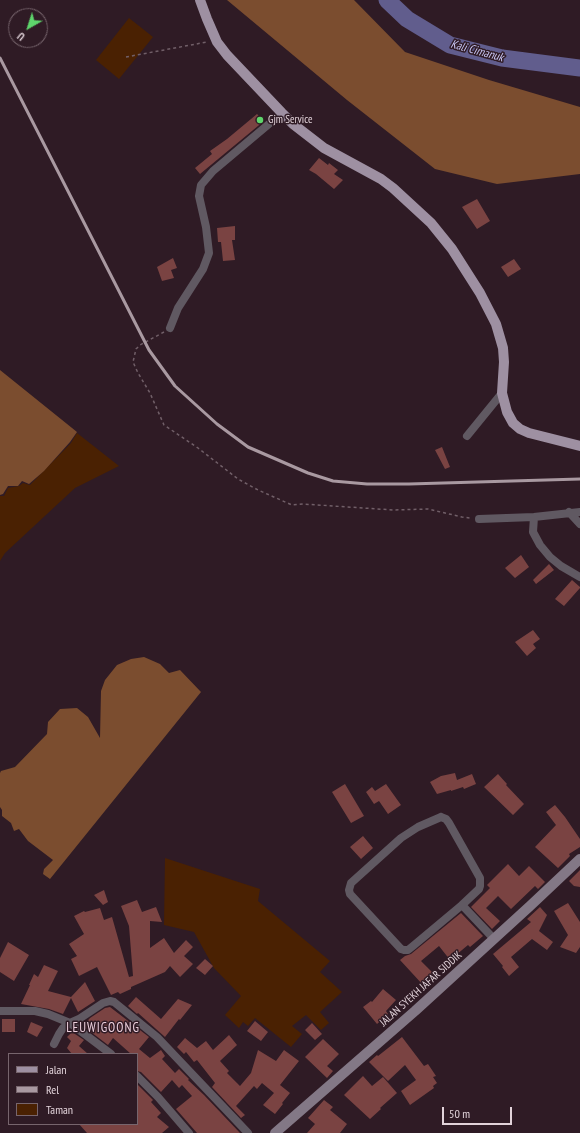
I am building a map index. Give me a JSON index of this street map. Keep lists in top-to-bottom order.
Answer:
{
  "streets": {
    "main road": ["JALAN SYEKH JAFAR SIDDIK"]
  },
  "districts": ["LEUWIGOONG"],
  "water": ["Kali Cimanuk"],
  "places": ["Gjm Service"],
  "legend": ["Jalan", "Rel", "Taman"],
  "scale_bar": "50 m",
  "north": "bottom left"
}
